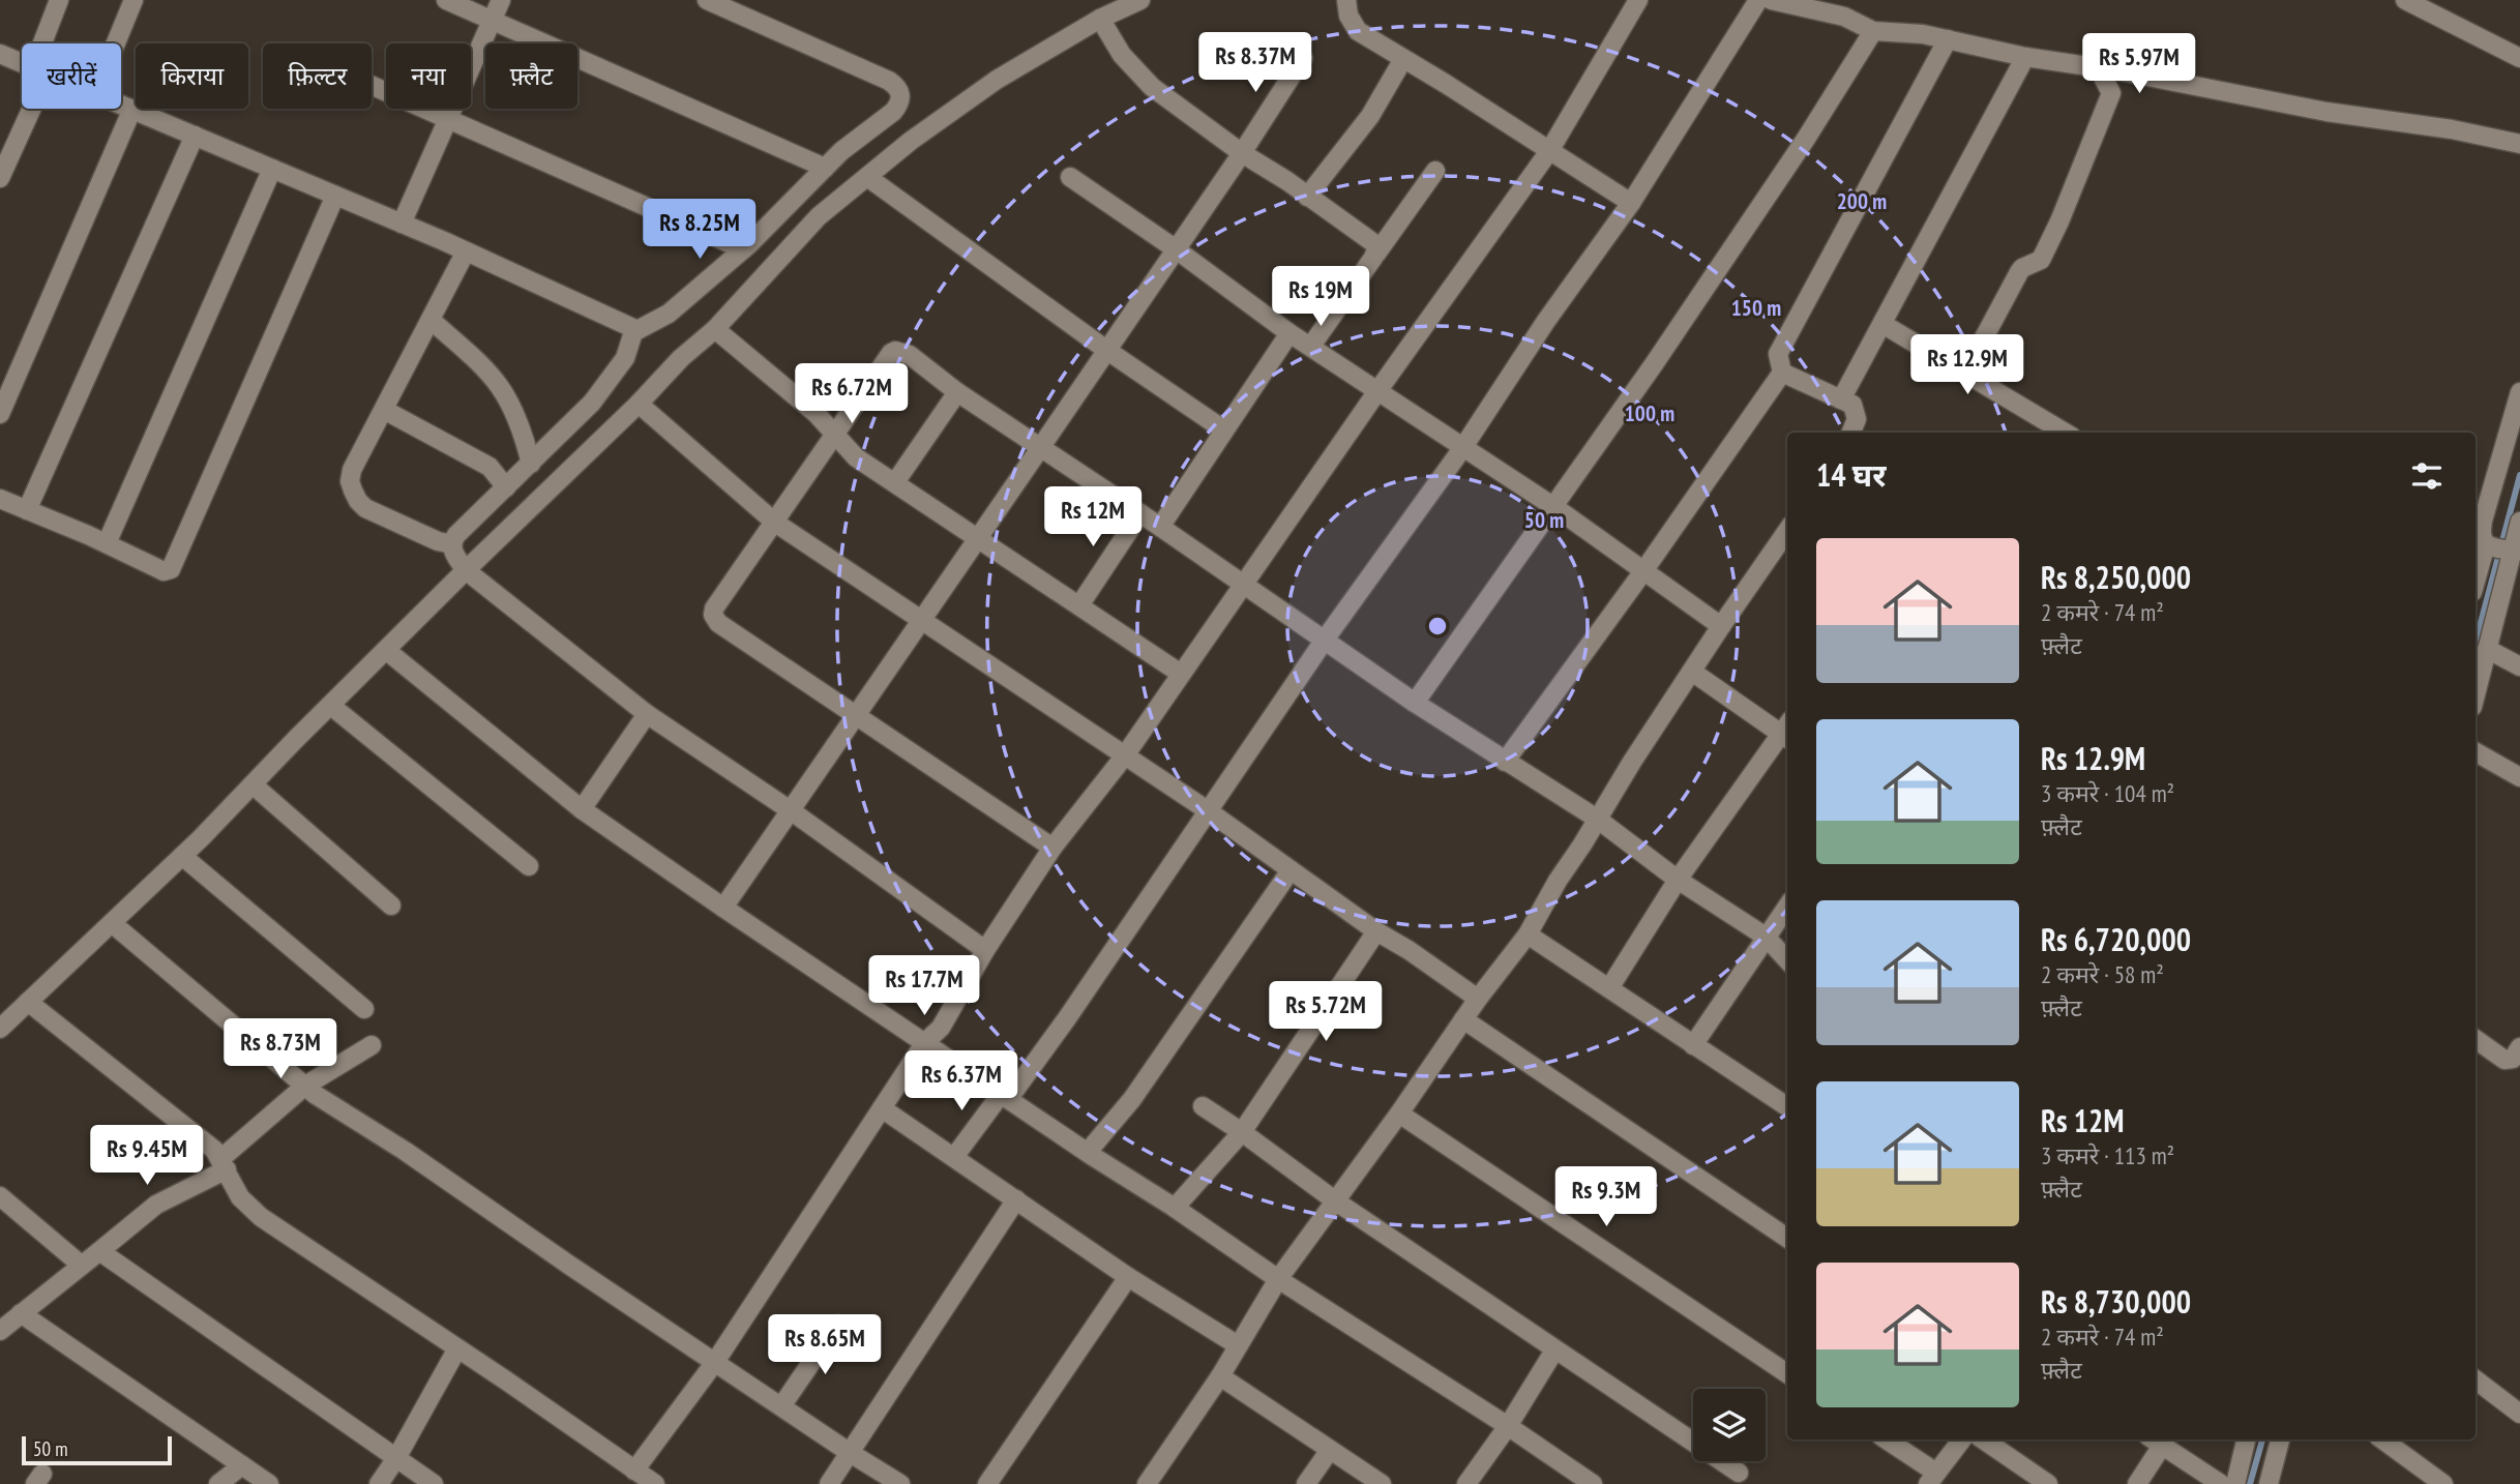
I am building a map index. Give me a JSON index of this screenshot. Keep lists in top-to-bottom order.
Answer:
{
  "scale_bar": "50 m",
  "page": {
    "price": [
      "Rs 8.37M",
      "Rs 5.97M",
      "Rs 8.25M",
      "Rs 19M",
      "Rs 12.9M",
      "Rs 6.72M",
      "Rs 12M",
      "Rs 17.7M",
      "Rs 5.72M",
      "Rs 8.73M",
      "Rs 6.37M",
      "Rs 9.45M",
      "Rs 9.3M",
      "Rs 8.65M"
    ],
    "chip": [
      "खरीदें",
      "किराया",
      "फ़िल्टर",
      "नया",
      "फ़्लैट"
    ],
    "heading": "14 घर",
    "list": [
      {
        "name": "Rs 8,250,000",
        "note": "2 कमरे · 74 m² · फ़्लैट"
      },
      {
        "name": "Rs 12.9M",
        "note": "3 कमरे · 104 m² · फ़्लैट"
      },
      {
        "name": "Rs 6,720,000",
        "note": "2 कमरे · 58 m² · फ़्लैट"
      },
      {
        "name": "Rs 12M",
        "note": "3 कमरे · 113 m² · फ़्लैट"
      },
      {
        "name": "Rs 8,730,000",
        "note": "2 कमरे · 74 m² · फ़्लैट"
      }
    ],
    "scale": "50 m"
  },
  "rings": [
    "200 m",
    "150 m",
    "100 m",
    "50 m"
  ]
}
